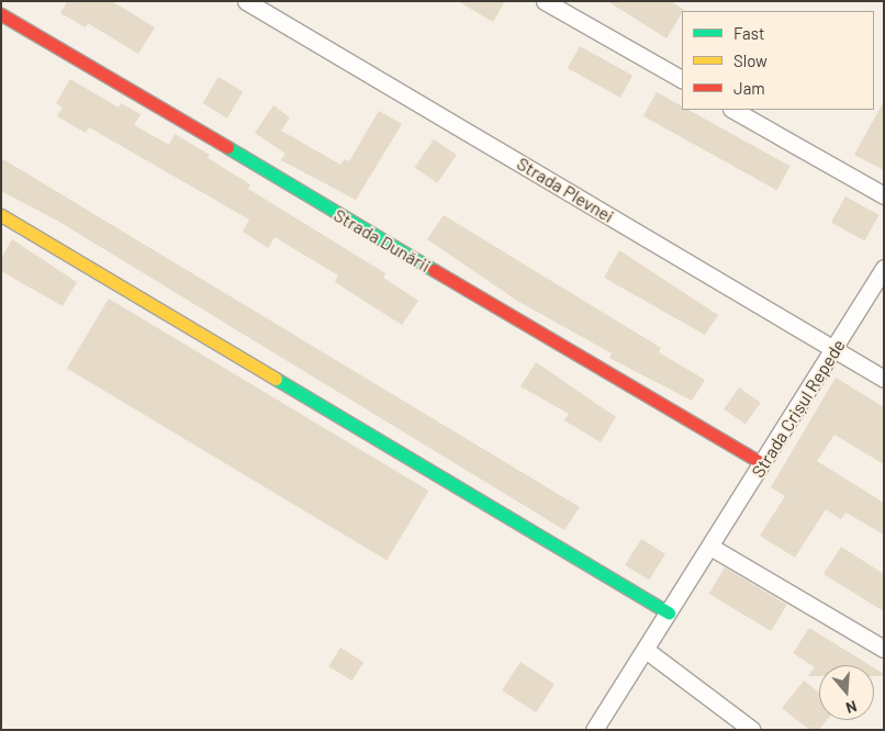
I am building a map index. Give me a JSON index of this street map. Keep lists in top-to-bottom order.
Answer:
{
  "streets": {
    "street": ["Strada Plevnei", "Strada Dunării", "Strada Crișul Repede"]
  },
  "crossings": [
    ["Strada Plevnei", "Strada Crișul Repede"],
    ["Strada Dunării", "Strada Crișul Repede"]
  ],
  "legend": ["Fast", "Slow", "Jam"],
  "north": "bottom"
}
